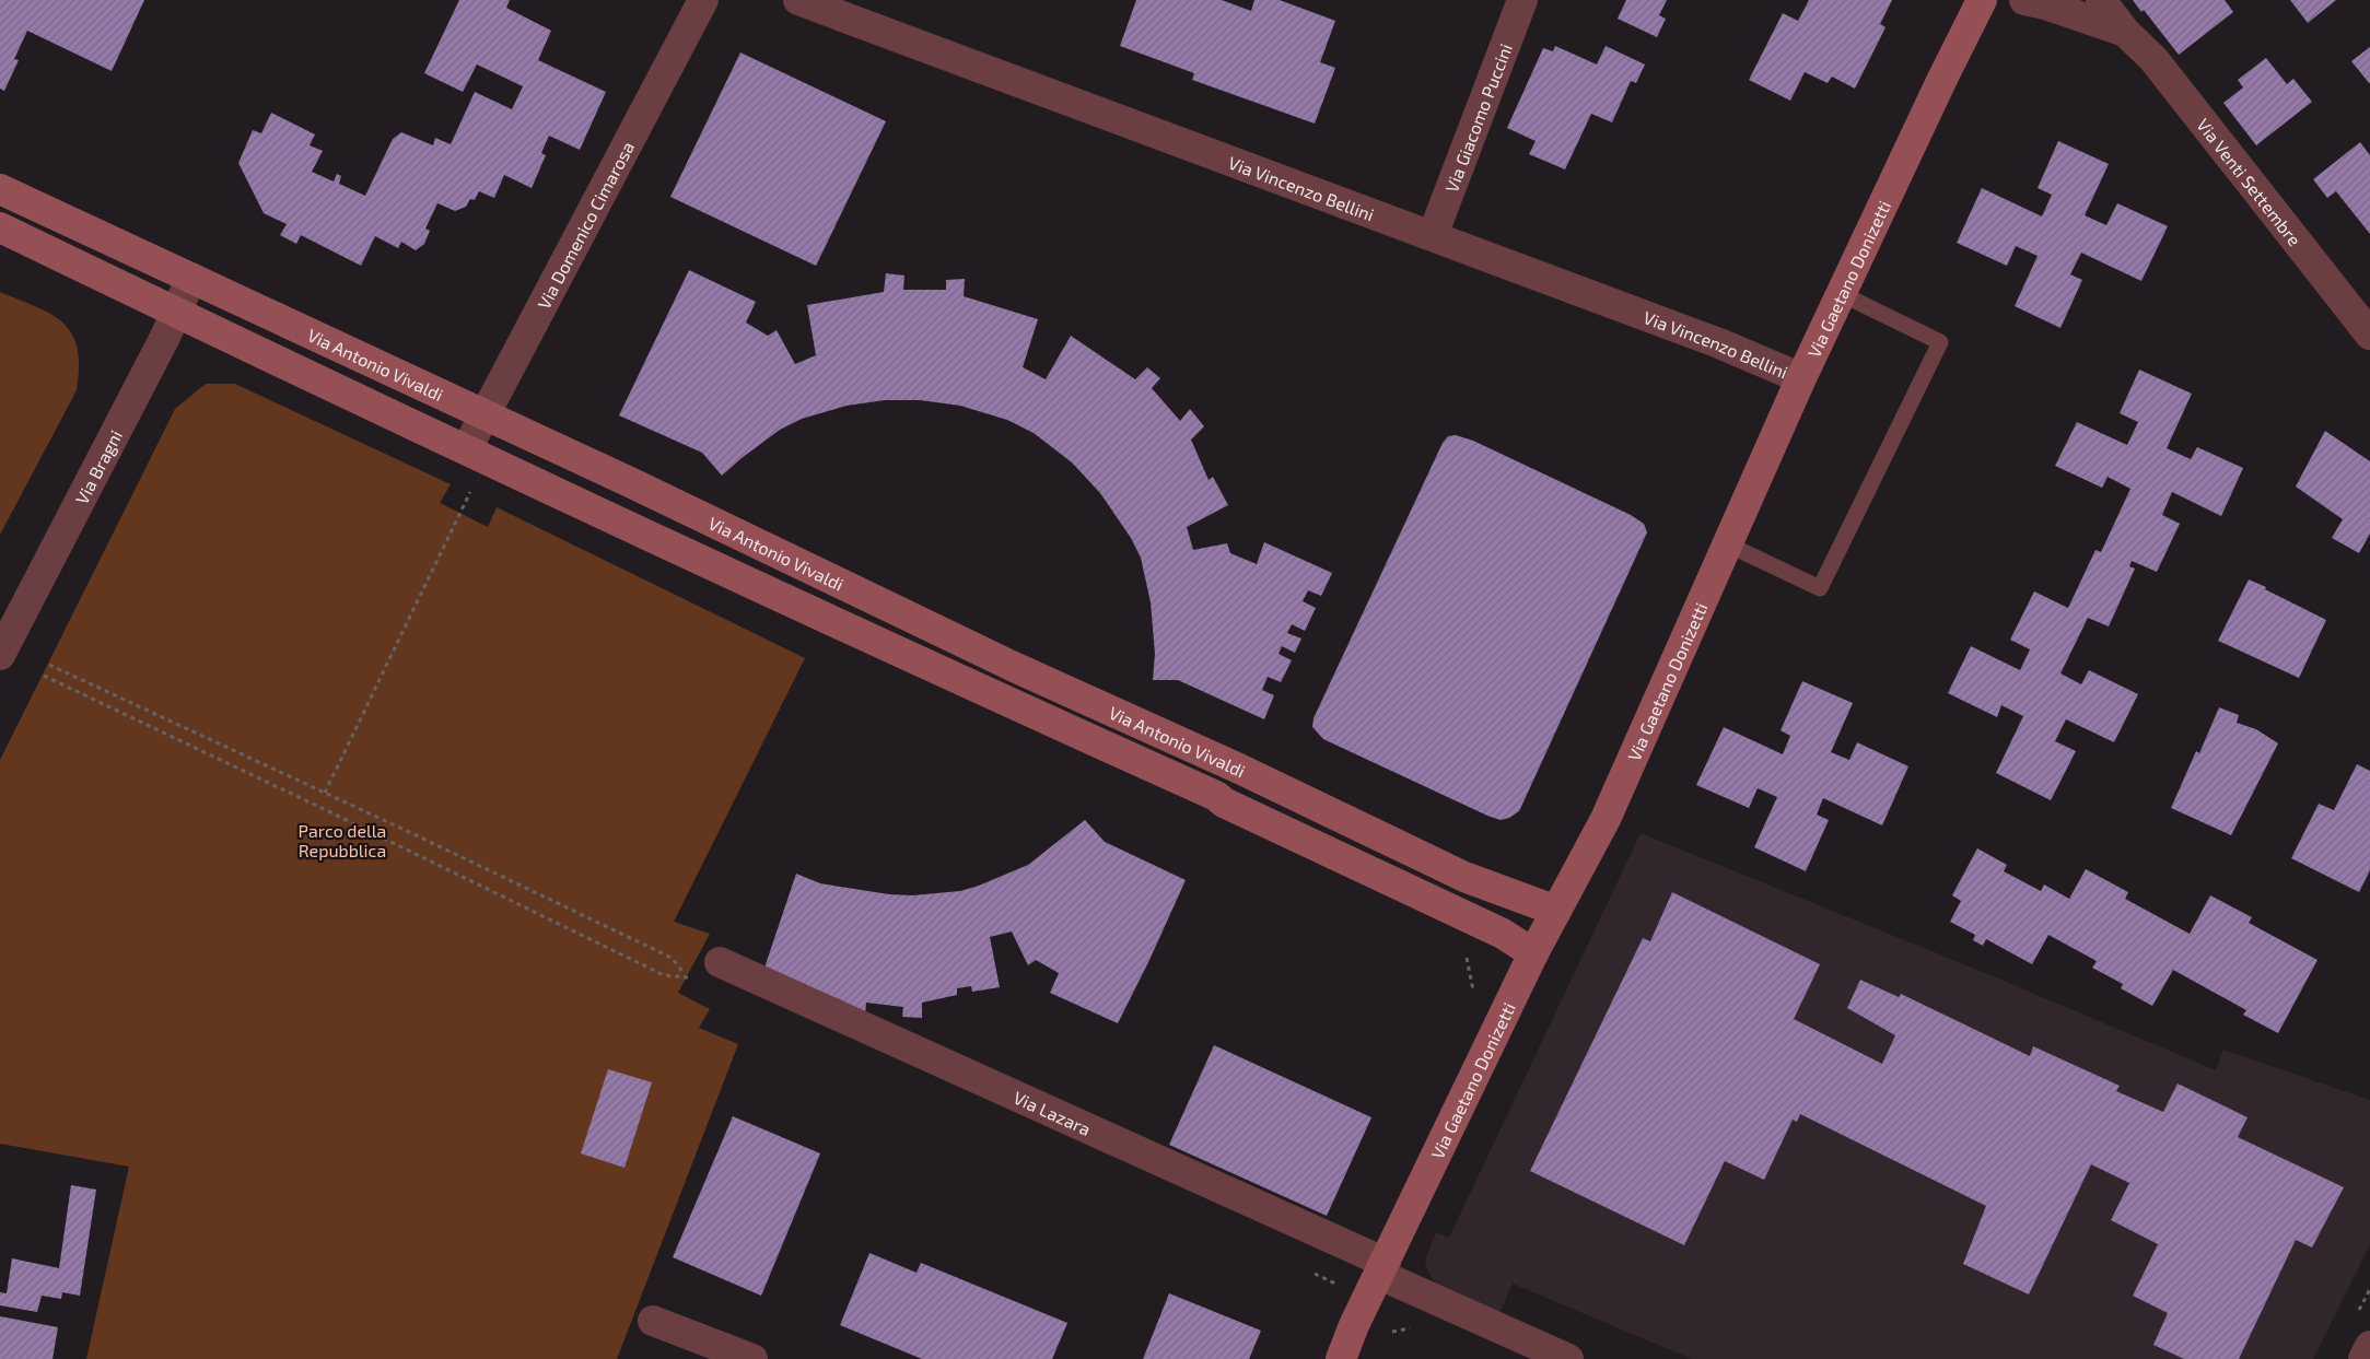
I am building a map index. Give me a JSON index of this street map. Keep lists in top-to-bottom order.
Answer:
{
  "streets": {
    "street": [
      "Via Giacomo Puccini",
      "Via Venti Settembre",
      "Via Vincenzo Bellini",
      "Via Domenico Cimarosa",
      "Via Gaetano Donizetti",
      "Via Antonio Vivaldi",
      "Via Bragni",
      "Via Lazara"
    ]
  },
  "crossings": [
    ["Via Giacomo Puccini", "Via Vincenzo Bellini"],
    ["Via Vincenzo Bellini", "Via Gaetano Donizetti"],
    ["Via Domenico Cimarosa", "Via Antonio Vivaldi"],
    ["Via Gaetano Donizetti", "Via Antonio Vivaldi"],
    ["Via Gaetano Donizetti", "Via Lazara"],
    ["Via Antonio Vivaldi", "Via Bragni"]
  ],
  "parks": ["Parco della Repubblica"]
}
